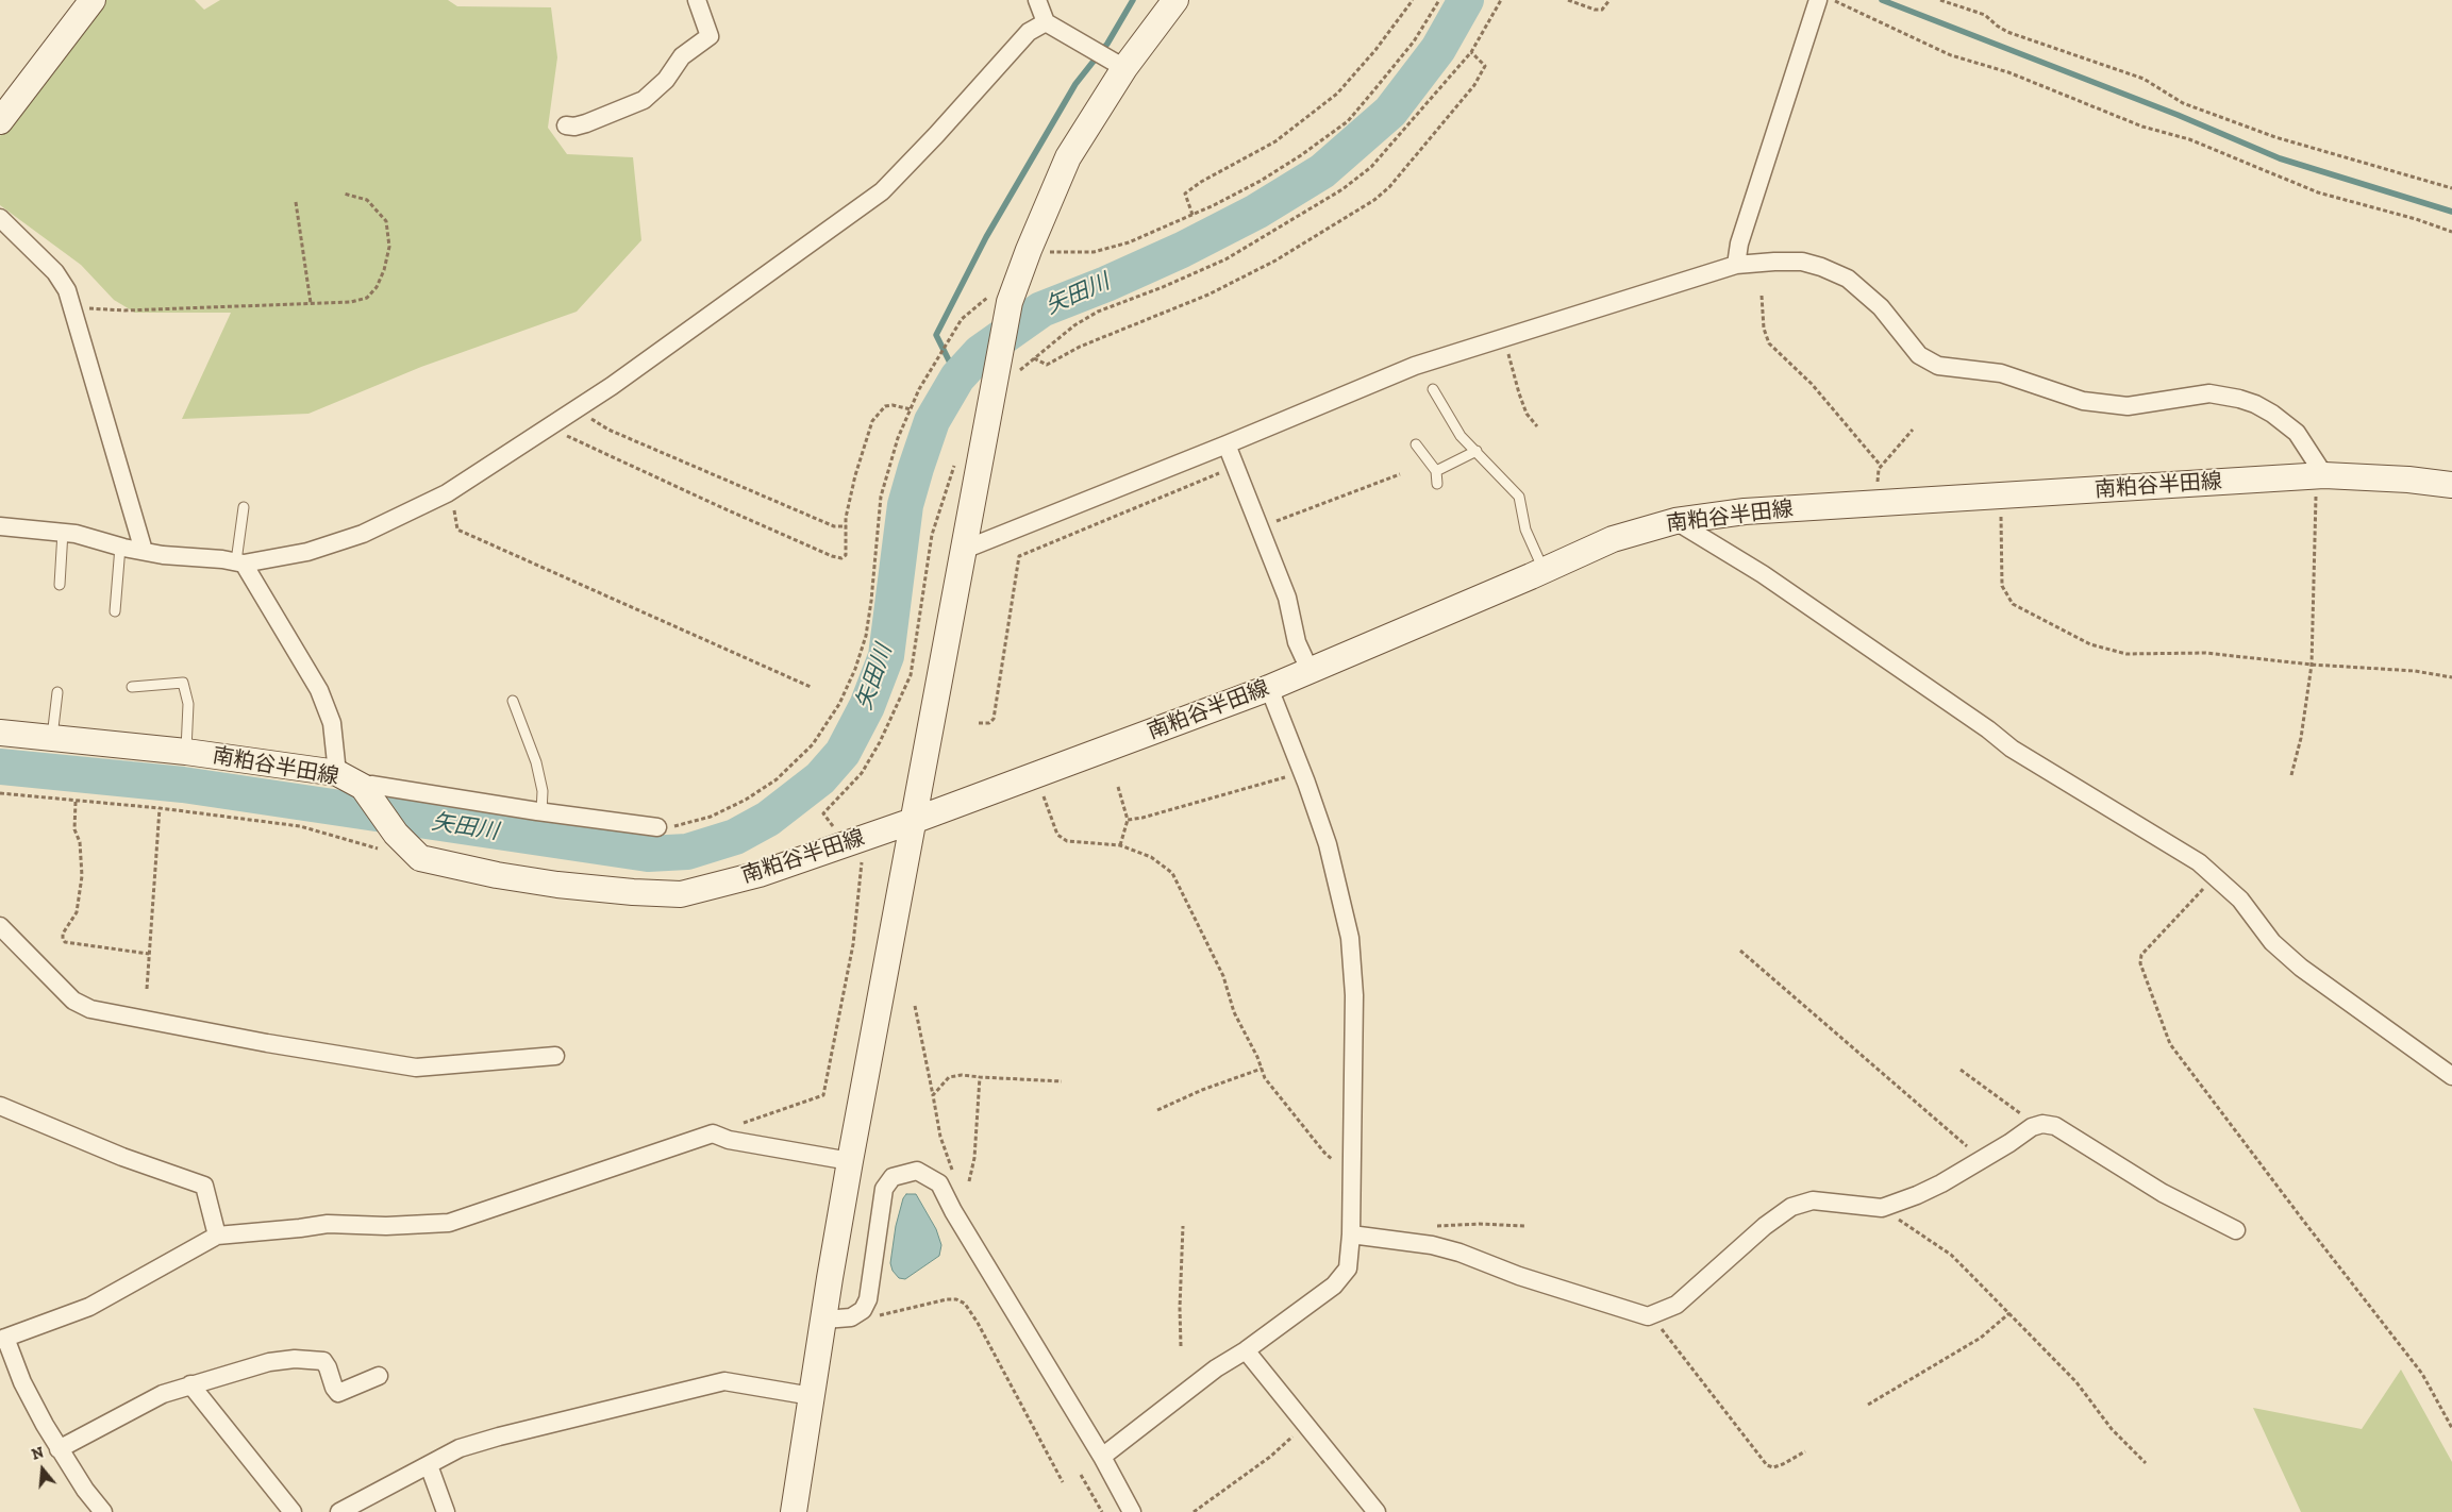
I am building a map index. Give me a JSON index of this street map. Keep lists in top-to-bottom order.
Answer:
{
  "streets": {
    "main road": ["南粕谷半田線"]
  },
  "water": ["矢田川"],
  "north": "top"
}
